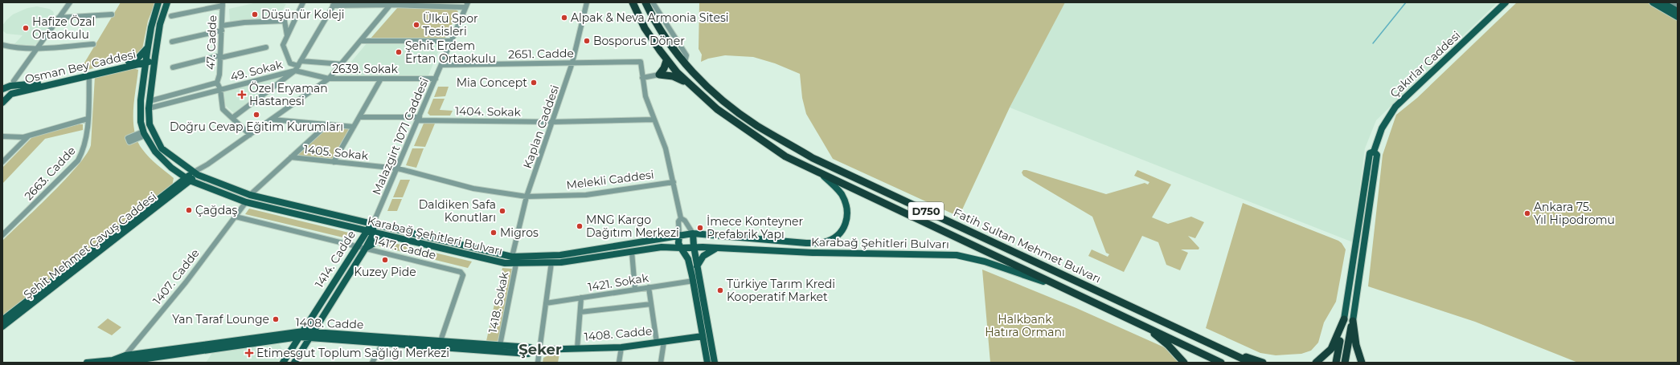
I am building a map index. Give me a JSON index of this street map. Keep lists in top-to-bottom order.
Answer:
{
  "streets": {
    "highway": ["D750", "Fatih Sultan Mehmet Bulvarı"],
    "main road": [
      "Çakırlar Caddesi",
      "Osman Bey Caddesi",
      "Karabağ Şehitleri Bulvarı",
      "Şehit Mehmet Çavuş Caddesi",
      "1414. Cadde",
      "1408. Cadde"
    ],
    "street": [
      "47. Cadde",
      "2651. Cadde",
      "2639. Sokak",
      "49. Sokak",
      "1404. Sokak",
      "Kaplan Caddesi",
      "Malazgirt 1071 Caddesi",
      "1405. Sokak",
      "2663. Cadde",
      "Melekli Caddesi",
      "1417. Cadde",
      "1407. Cadde",
      "1421. Sokak",
      "1418. Sokak"
    ]
  },
  "crossings": [
    ["47. Cadde", "49. Sokak"],
    ["2651. Cadde", "Kaplan Caddesi"],
    ["2651. Cadde", "Malazgirt 1071 Caddesi"],
    ["Osman Bey Caddesi", "2663. Cadde"],
    ["Osman Bey Caddesi", "Karabağ Şehitleri Bulvarı"],
    ["2639. Sokak", "49. Sokak"],
    ["2639. Sokak", "Malazgirt 1071 Caddesi"],
    ["49. Sokak", "Karabağ Şehitleri Bulvarı"],
    ["1404. Sokak", "Kaplan Caddesi"],
    ["1404. Sokak", "Malazgirt 1071 Caddesi"],
    ["Kaplan Caddesi", "Melekli Caddesi"],
    ["Kaplan Caddesi", "Karabağ Şehitleri Bulvarı"],
    ["Malazgirt 1071 Caddesi", "1405. Sokak"],
    ["Malazgirt 1071 Caddesi", "Melekli Caddesi"],
    ["Malazgirt 1071 Caddesi", "Karabağ Şehitleri Bulvarı"],
    ["Malazgirt 1071 Caddesi", "1414. Cadde"],
    ["1405. Sokak", "Melekli Caddesi"],
    ["Karabağ Şehitleri Bulvarı", "Şehit Mehmet Çavuş Caddesi"],
    ["Karabağ Şehitleri Bulvarı", "Fatih Sultan Mehmet Bulvarı"],
    ["Karabağ Şehitleri Bulvarı", "1414. Cadde"],
    ["Karabağ Şehitleri Bulvarı", "1407. Cadde"],
    ["Karabağ Şehitleri Bulvarı", "1418. Sokak"],
    ["1417. Cadde", "1414. Cadde"],
    ["1417. Cadde", "1407. Cadde"],
    ["1417. Cadde", "1408. Cadde"],
    ["1414. Cadde", "1408. Cadde"],
    ["1407. Cadde", "1408. Cadde"],
    ["1418. Sokak", "1408. Cadde"]
  ],
  "districts": ["Şeker"],
  "parks": ["Halkbank Hatıra Ormanı"],
  "places": {
    "other": [
      "Düşünür Koleji",
      "Alpak & Neva Armonia Sitesi",
      "Ülkü Spor Tesisleri",
      "Hafize Özal Ortaokulu",
      "Bosporus Döner",
      "Şehit Erdem Ertan Ortaokulu",
      "Mia Concept",
      "Doğru Cevap Eğitim Kurumları",
      "Çağdaş",
      "Daldiken Safa Konutları",
      "Ankara 75. Yıl Hipodromu",
      "MNG Kargo Dağıtım Merkezi",
      "İmece Konteyner Prefabrik Yapı",
      "Migros",
      "Kuzey Pide",
      "Türkiye Tarım Kredi Kooperatif Market",
      "Yan Taraf Lounge"
    ],
    "health": ["Özel Eryaman Hastanesi", "Etimesgut Toplum Sağlığı Merkezi"]
  }
}
